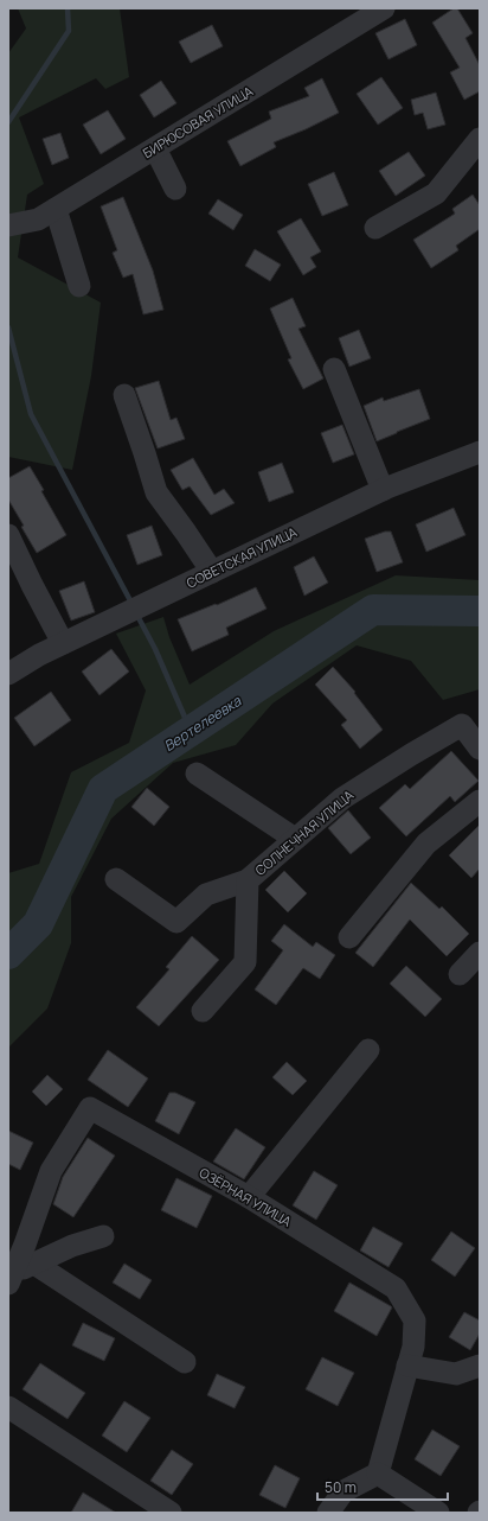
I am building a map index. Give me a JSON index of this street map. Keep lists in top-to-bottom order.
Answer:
{
  "streets": {
    "street": [
      "БИРЮСОВАЯ УЛИЦА",
      "СОВЕТСКАЯ УЛИЦА",
      "СОЛНЕЧНАЯ УЛИЦА",
      "ОЗЁРНАЯ УЛИЦА"
    ]
  },
  "water": ["Вертелеевка"],
  "scale_bar": "50 m"
}
